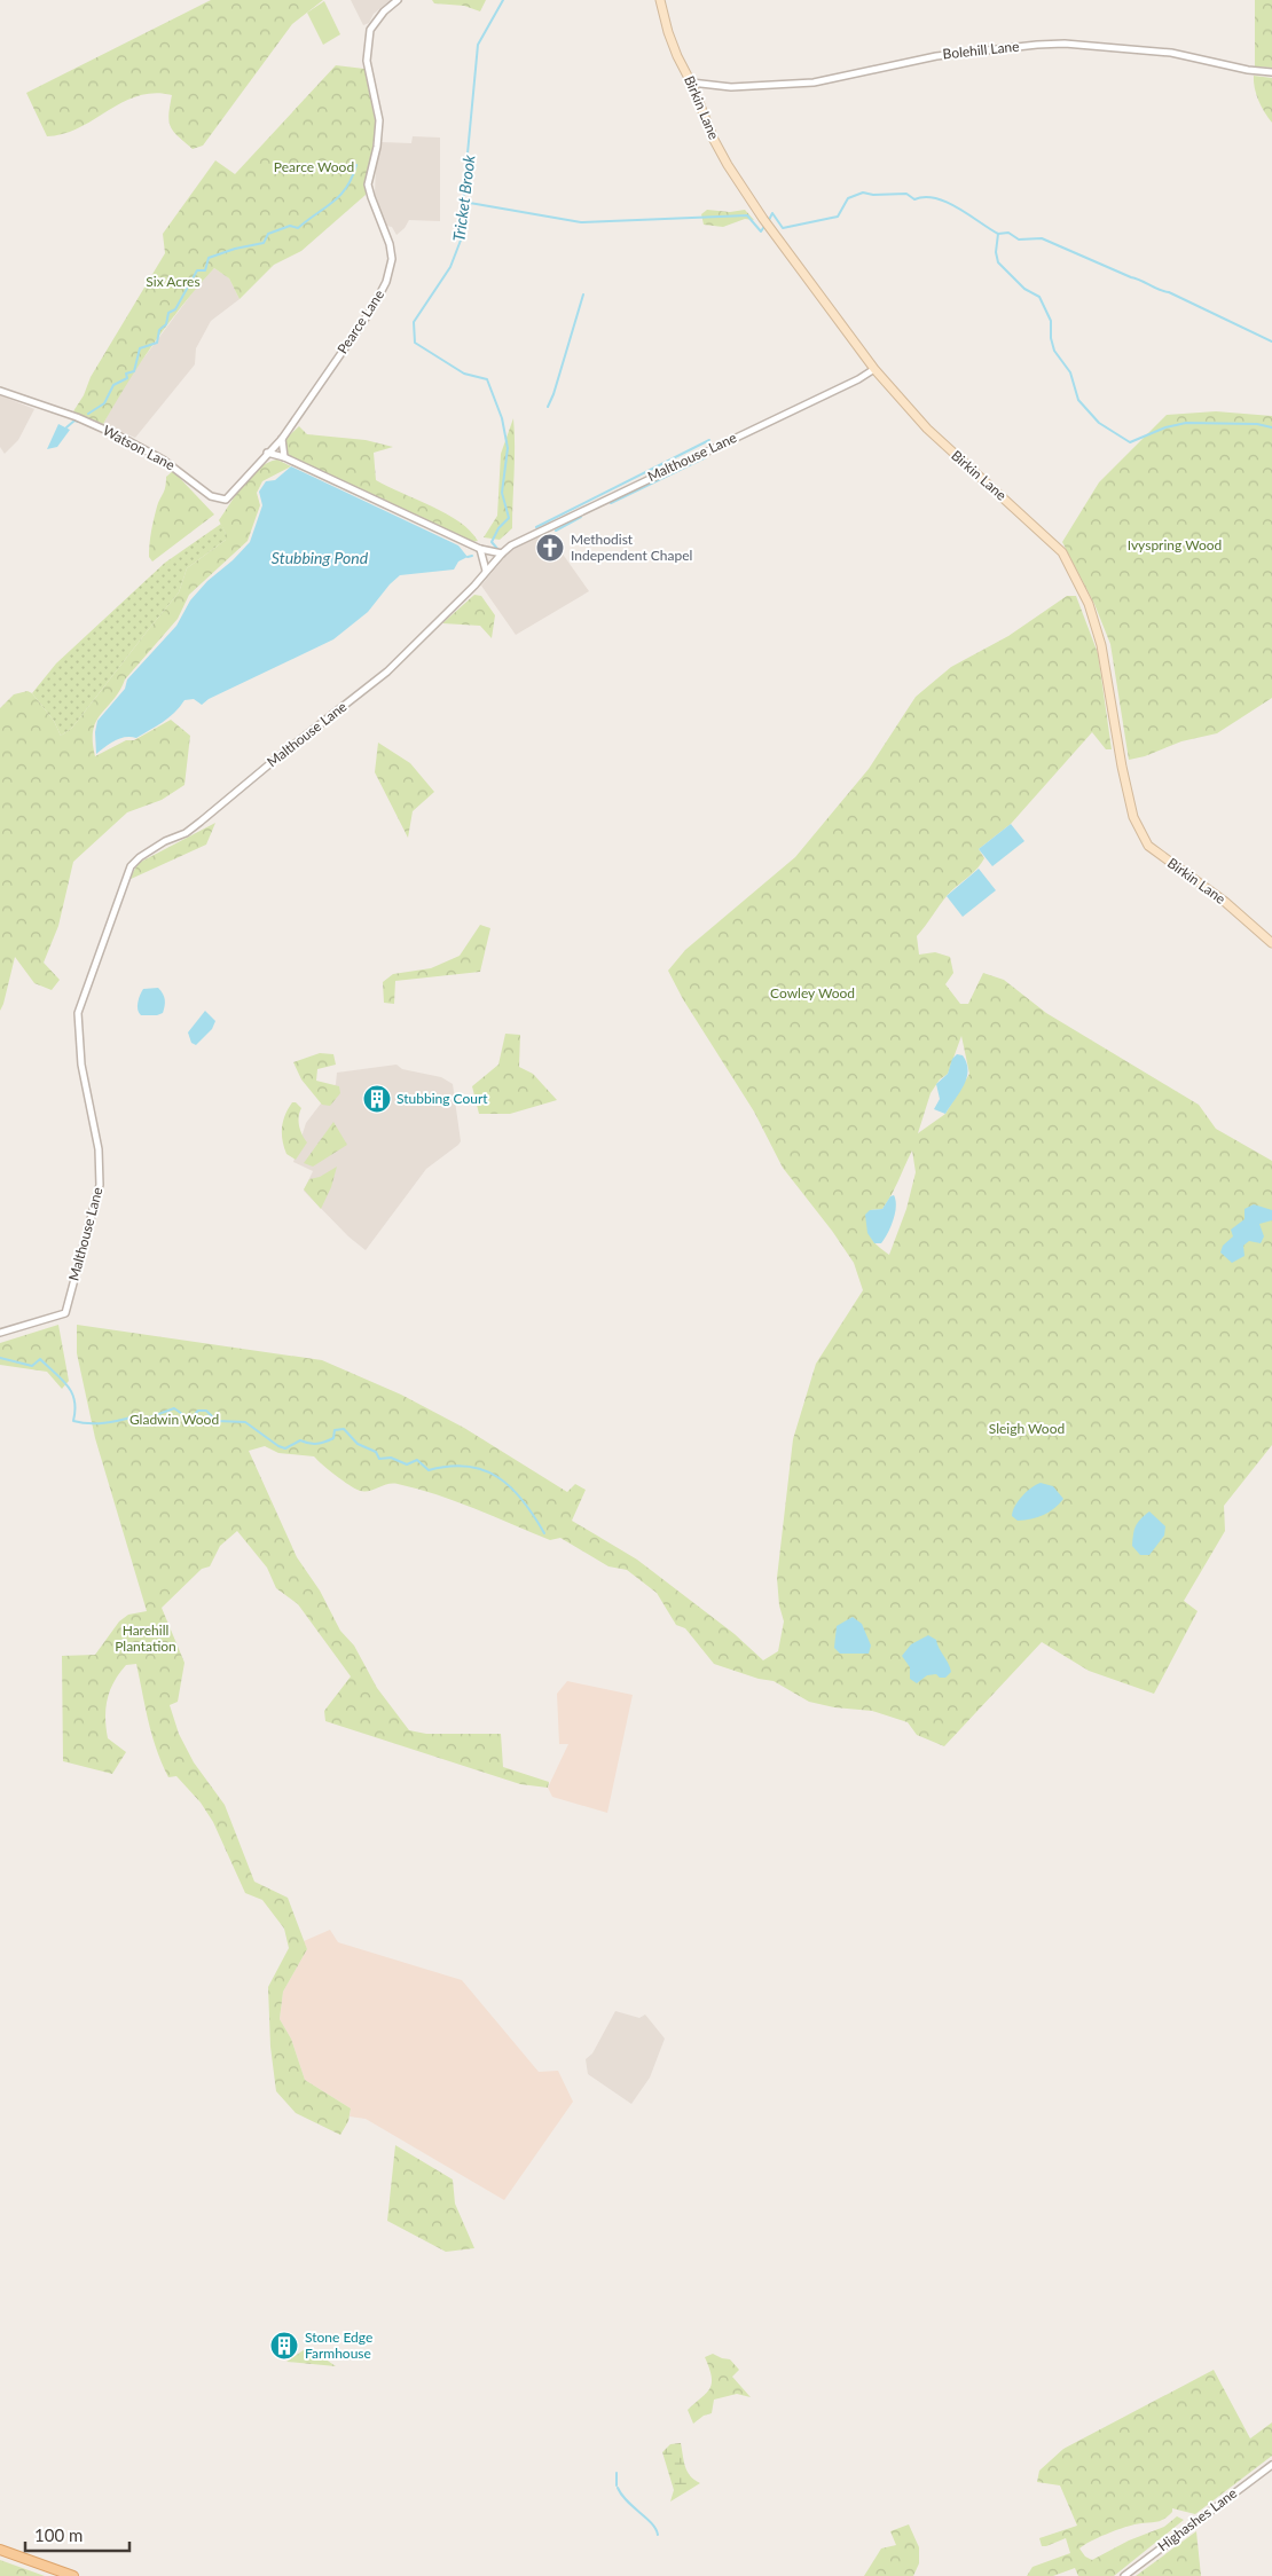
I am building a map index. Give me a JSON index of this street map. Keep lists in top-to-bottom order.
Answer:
{
  "streets": {
    "street": [
      "Bolehill Lane",
      "Birkin Lane",
      "Pearce Lane",
      "Watson Lane",
      "Malthouse Lane",
      "Highashes Lane"
    ]
  },
  "crossings": [
    ["Bolehill Lane", "Birkin Lane"],
    ["Birkin Lane", "Malthouse Lane"],
    ["Pearce Lane", "Watson Lane"]
  ],
  "water": ["Tricket Brook", "Stubbing Pond"],
  "parks": [
    "Pearce Wood",
    "Six Acres",
    "Ivyspring Wood",
    "Cowley Wood",
    "Gladwin Wood",
    "Sleigh Wood",
    "Harehill Plantation"
  ],
  "places": {
    "church": ["Methodist Independent Chapel"],
    "building": ["Stubbing Court", "Stone Edge Farmhouse"]
  },
  "scale_bar": "100 m"
}
